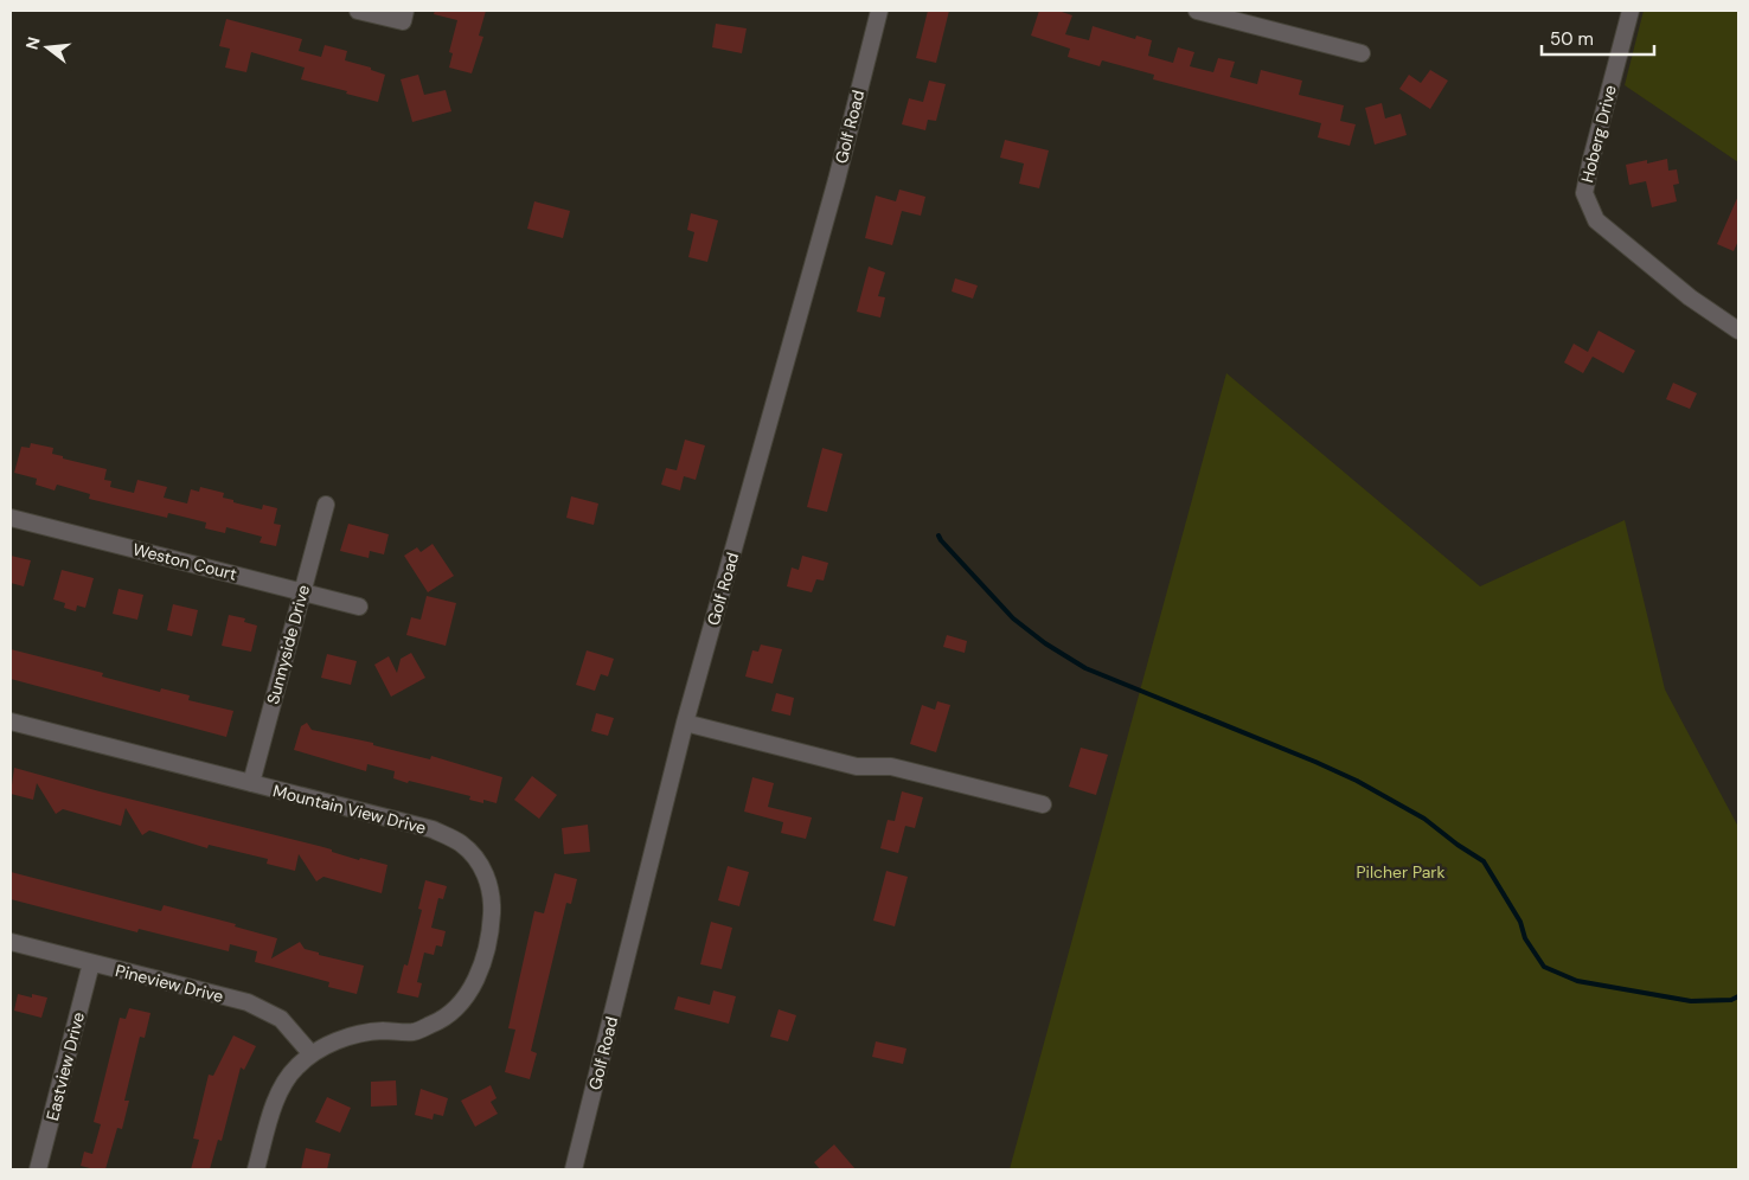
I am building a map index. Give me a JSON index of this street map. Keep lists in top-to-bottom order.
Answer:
{
  "streets": {
    "street": [
      "Golf Road",
      "Hoberg Drive",
      "Weston Court",
      "Sunnyside Drive",
      "Mountain View Drive",
      "Pineview Drive",
      "Eastview Drive"
    ]
  },
  "crossings": [
    ["Weston Court", "Sunnyside Drive"],
    ["Sunnyside Drive", "Mountain View Drive"],
    ["Mountain View Drive", "Pineview Drive"],
    ["Pineview Drive", "Eastview Drive"]
  ],
  "parks": ["Pilcher Park"],
  "scale_bar": "50 m",
  "north": "left"
}
